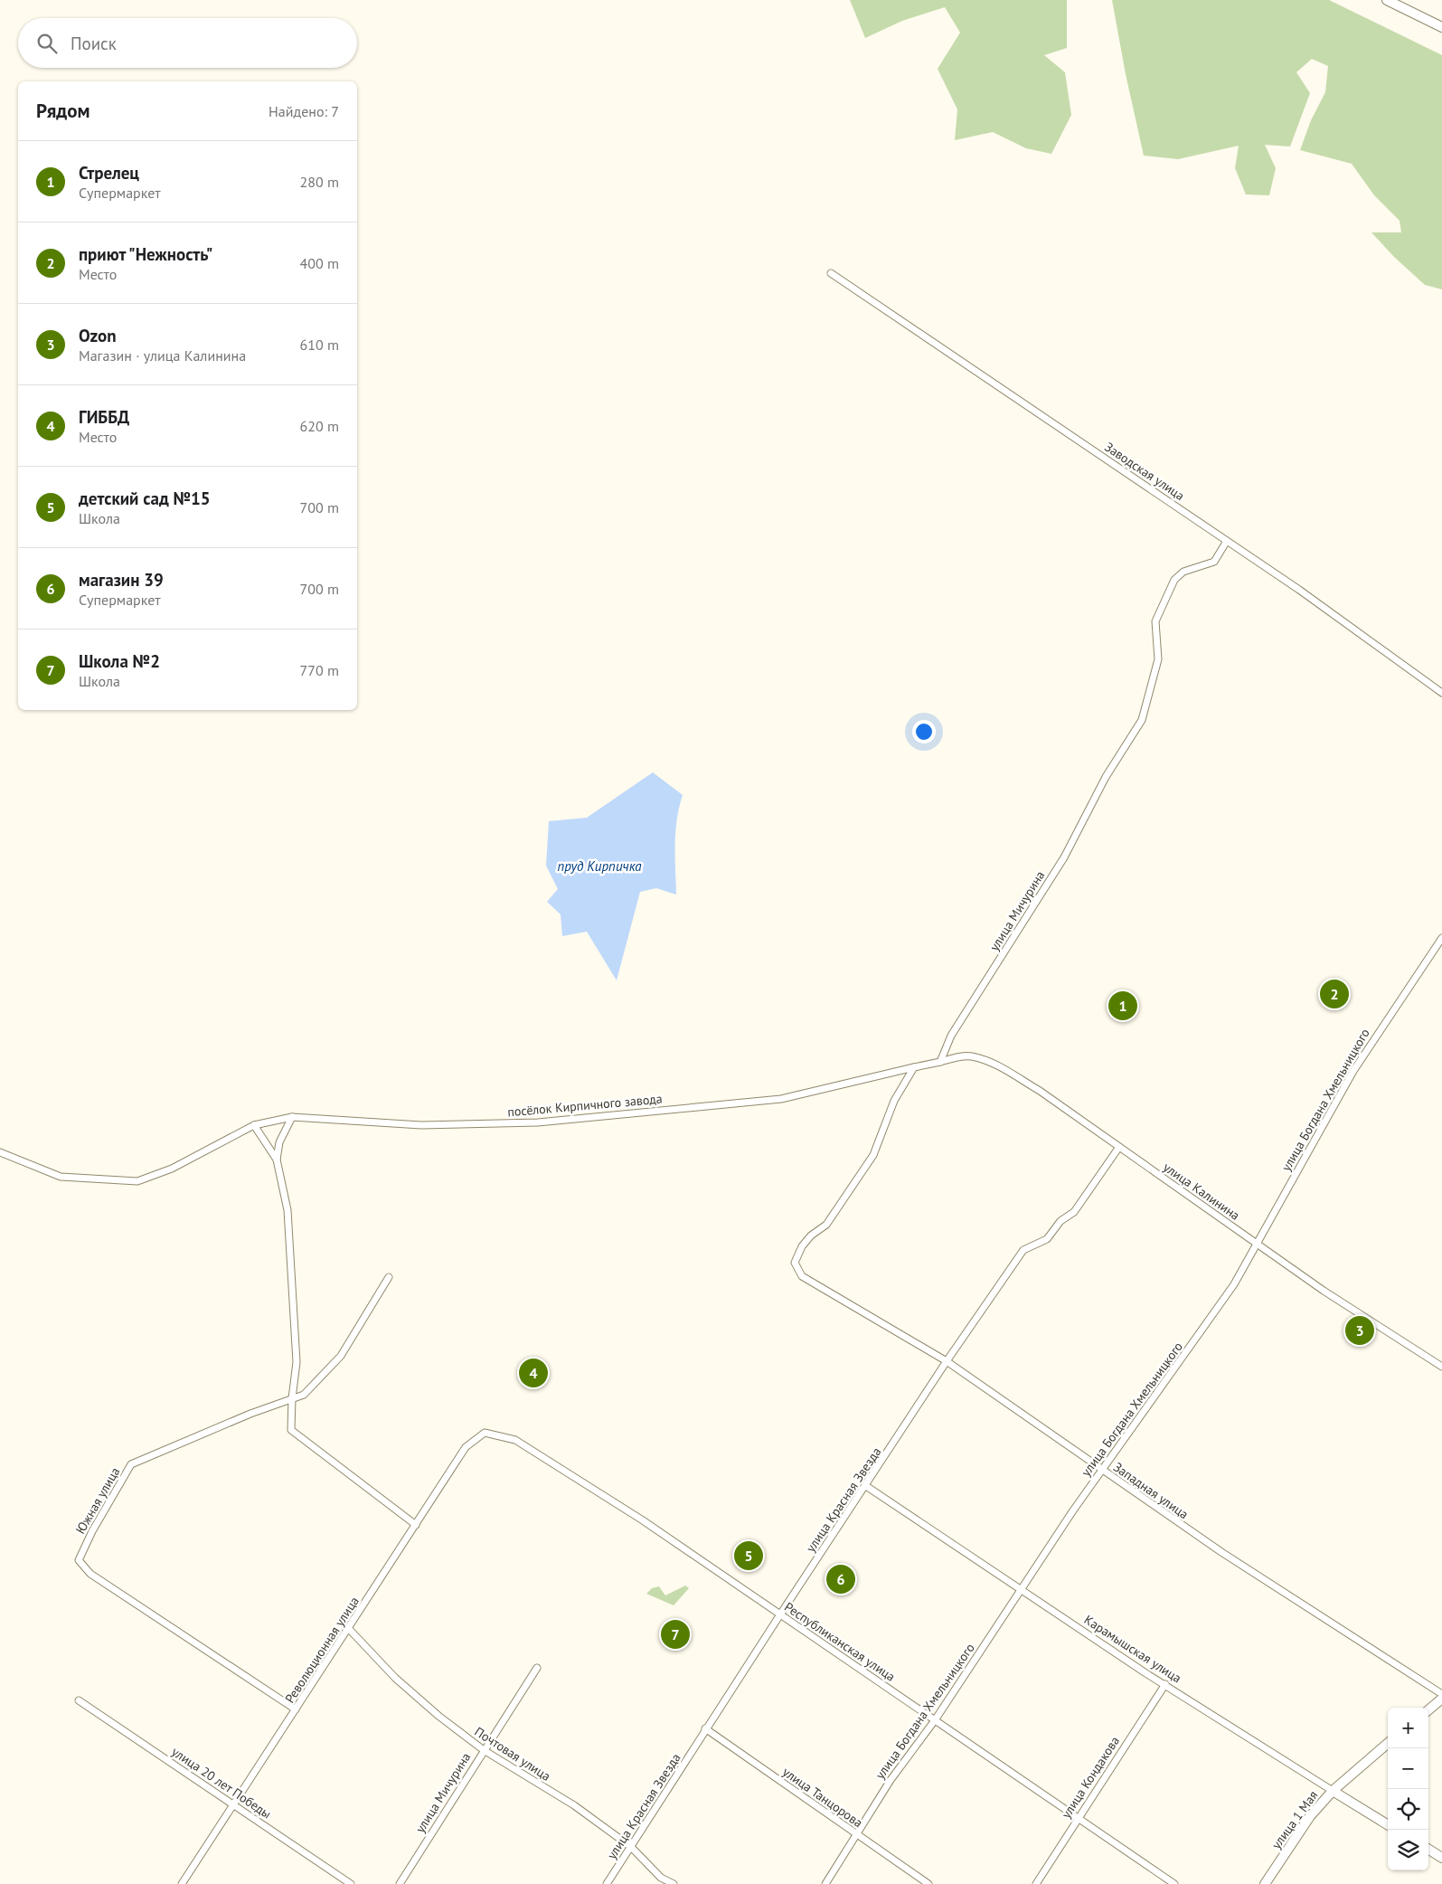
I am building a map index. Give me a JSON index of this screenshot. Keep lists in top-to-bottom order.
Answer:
{
  "streets": {
    "street": [
      "Заводская улица",
      "улица Мичурина",
      "улица Богдана Хмельницкого",
      "посёлок Кирпичного завода",
      "улица Калинина",
      "Западная улица",
      "улица Красная Звезда",
      "Южная улица",
      "Республиканская улица",
      "Карамышская улица",
      "Революционная улица",
      "Почтовая улица",
      "улица Кондакова",
      "улица 20 лет Победы",
      "улица Танцорова",
      "улица 1 Мая"
    ]
  },
  "crossings": [
    ["Заводская улица", "улица Мичурина"],
    ["улица Мичурина", "улица Калинина"],
    ["улица Мичурина", "Почтовая улица"],
    ["улица Богдана Хмельницкого", "улица Калинина"],
    ["улица Богдана Хмельницкого", "Западная улица"],
    ["улица Богдана Хмельницкого", "Республиканская улица"],
    ["улица Богдана Хмельницкого", "Карамышская улица"],
    ["улица Богдана Хмельницкого", "улица Танцорова"],
    ["посёлок Кирпичного завода", "Западная улица"],
    ["улица Калинина", "улица Красная Звезда"],
    ["Западная улица", "улица Красная Звезда"],
    ["улица Красная Звезда", "Республиканская улица"],
    ["улица Красная Звезда", "Карамышская улица"],
    ["улица Красная Звезда", "Почтовая улица"],
    ["улица Красная Звезда", "улица Танцорова"],
    ["Южная улица", "Революционная улица"],
    ["Республиканская улица", "Революционная улица"],
    ["Республиканская улица", "улица Кондакова"],
    ["Карамышская улица", "улица Кондакова"],
    ["Карамышская улица", "улица 1 Мая"],
    ["Революционная улица", "Почтовая улица"],
    ["Революционная улица", "улица 20 лет Победы"]
  ],
  "water": ["пруд Кирпичка"],
  "page": {
    "search": "Поиск",
    "heading": ["Рядом", "Найдено: 7"],
    "list": [
      {
        "mark": "1",
        "name": "Стрелец",
        "note": "Супермаркет",
        "value": "280 m"
      },
      {
        "mark": "2",
        "name": "приют \"Нежность\"",
        "note": "Место",
        "value": "400 m"
      },
      {
        "mark": "3",
        "name": "Ozon",
        "note": "Магазин · улица Калинина",
        "value": "610 m"
      },
      {
        "mark": "4",
        "name": "ГИББД",
        "note": "Место",
        "value": "620 m"
      },
      {
        "mark": "5",
        "name": "детский сад №15",
        "note": "Школа",
        "value": "700 m"
      },
      {
        "mark": "6",
        "name": "магазин 39",
        "note": "Супермаркет",
        "value": "700 m"
      },
      {
        "mark": "7",
        "name": "Школа №2",
        "note": "Школа",
        "value": "770 m"
      }
    ],
    "pins": [
      "2",
      "1",
      "3",
      "4",
      "5",
      "6",
      "7"
    ],
    "map_buttons": ["+", "−"]
  }
}
